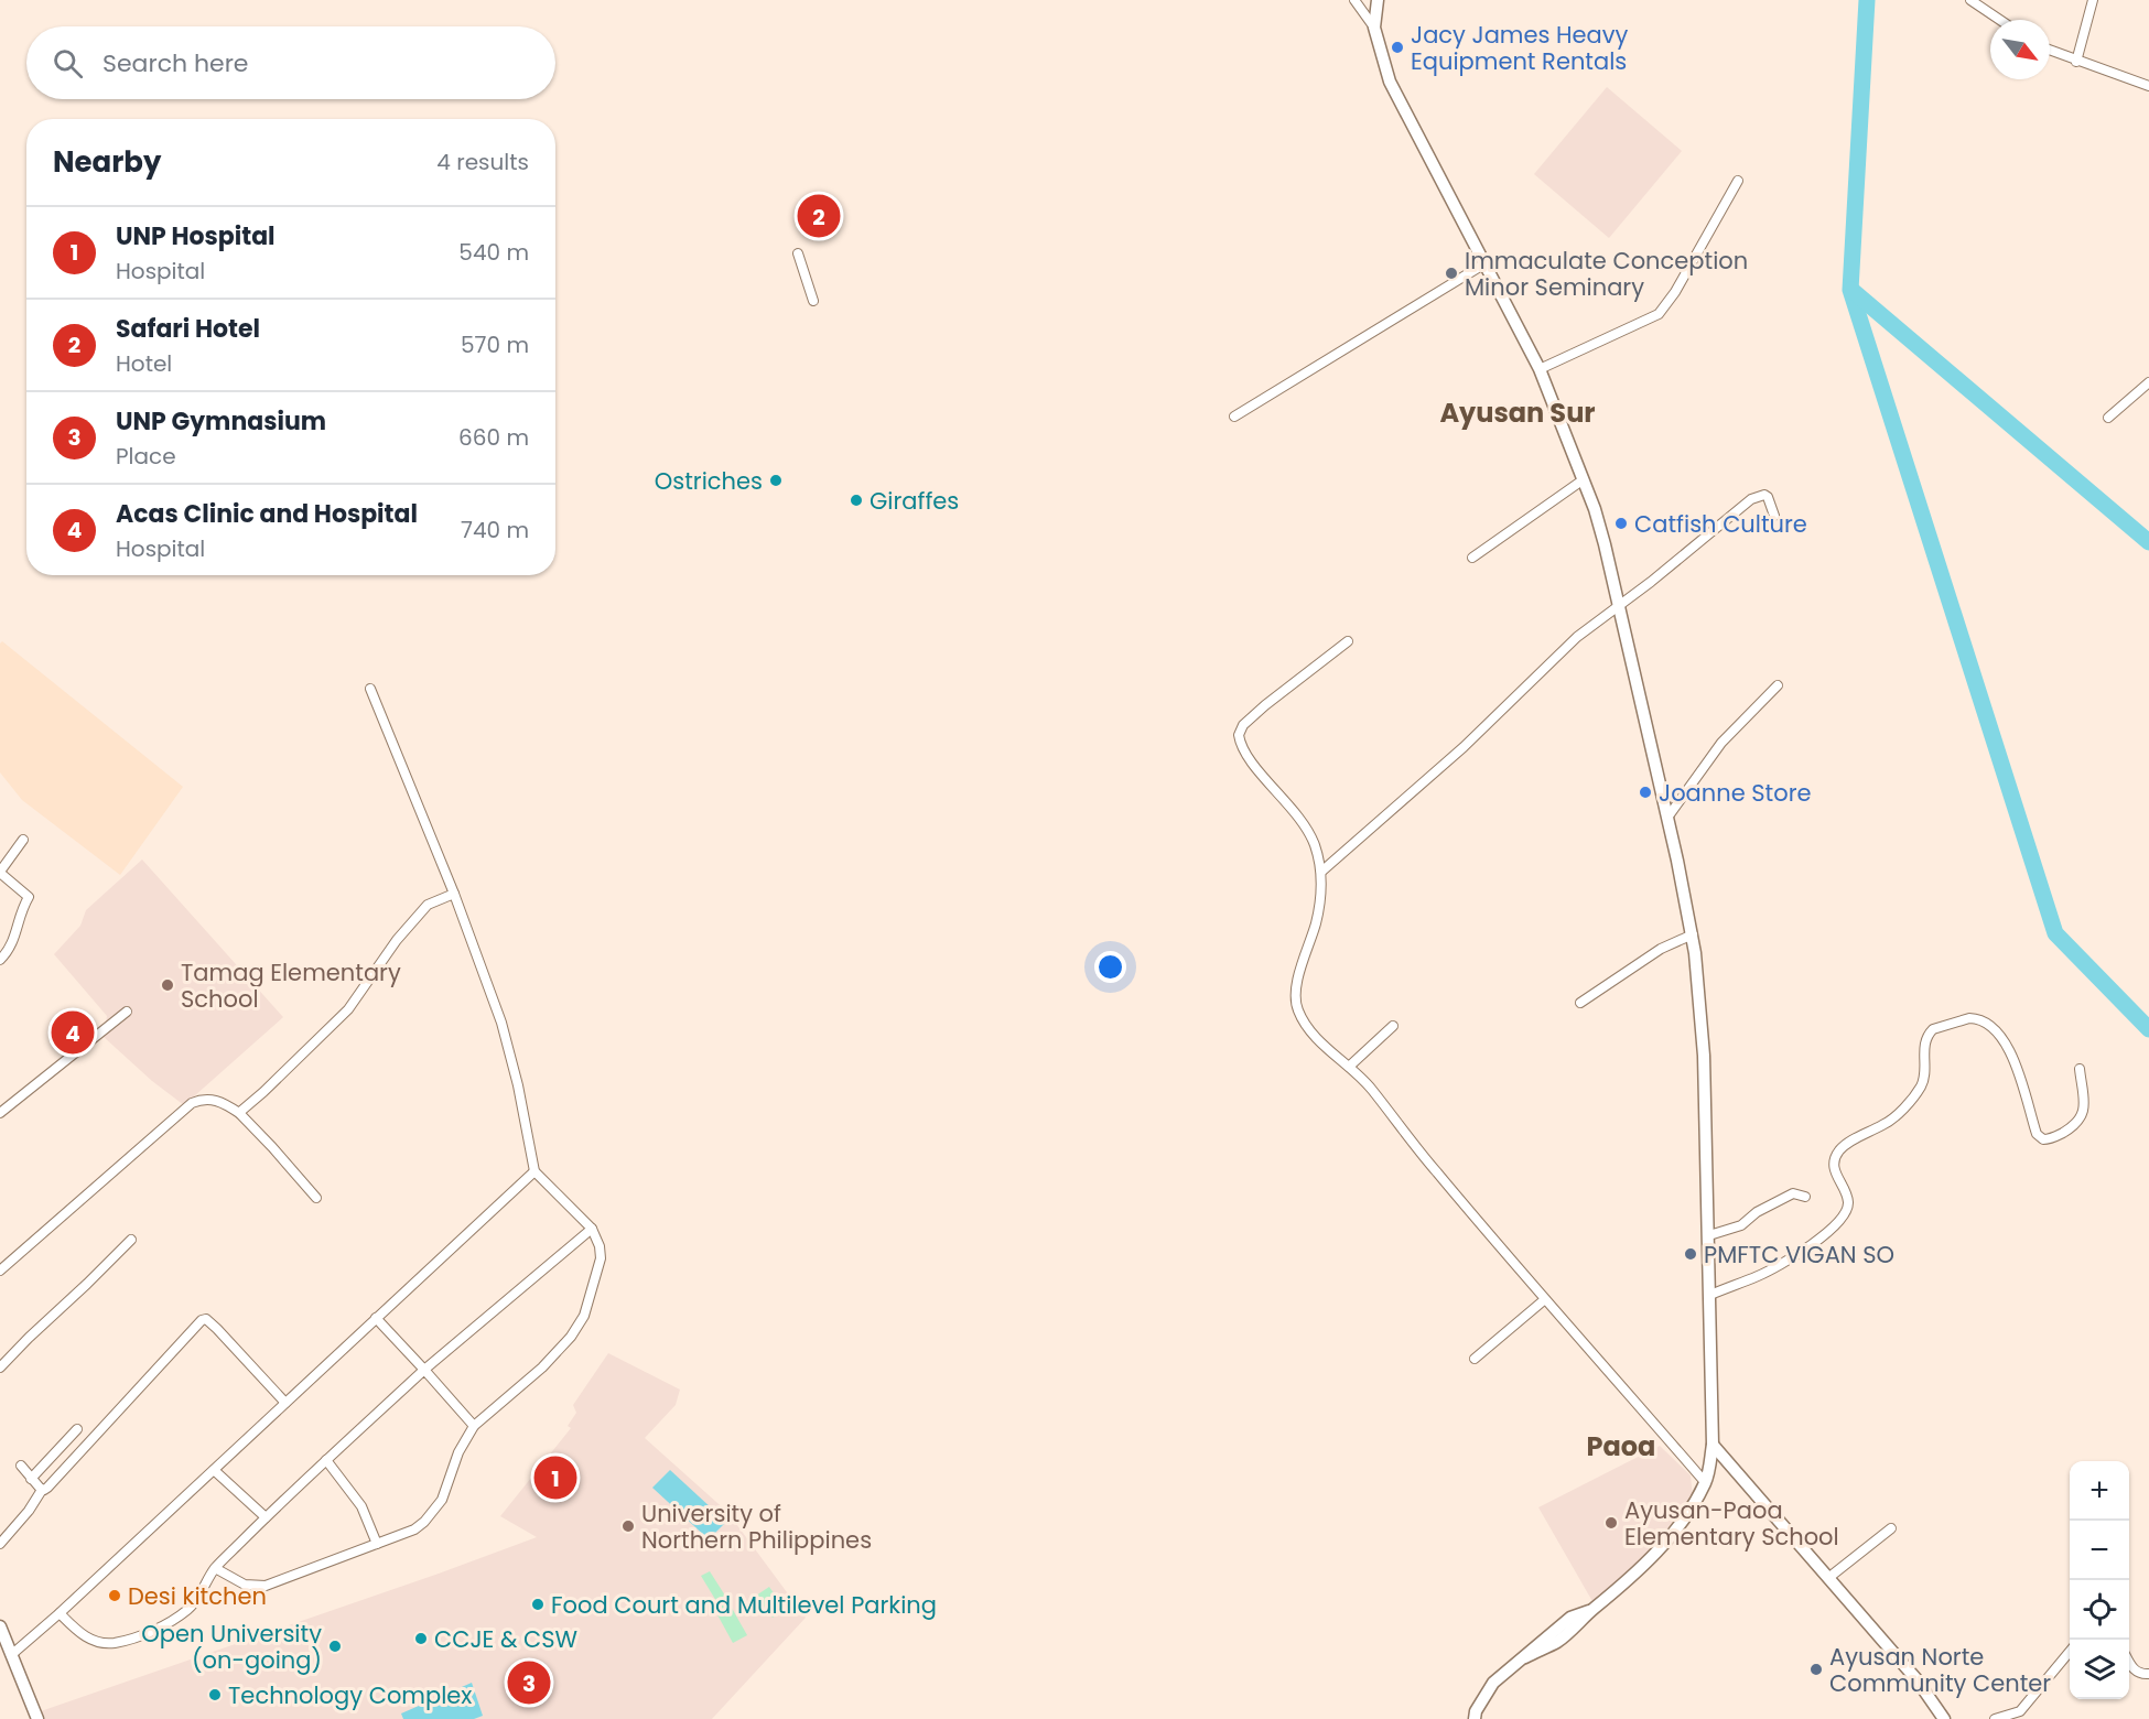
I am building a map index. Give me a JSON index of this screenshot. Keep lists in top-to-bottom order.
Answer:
{
  "districts": ["Ayusan Sur", "Paoa"],
  "places": [
    "Jacy James Heavy Equipment Rentals",
    "Immaculate Conception Minor Seminary",
    "Ostriches",
    "Giraffes",
    "Catfish Culture",
    "Joanne Store",
    "Tamag Elementary School",
    "PMFTC VIGAN SO",
    "Ayusan-Paoa Elementary School",
    "University of Northern Philippines",
    "Desi kitchen",
    "Food Court and Multilevel Parking",
    "CCJE & CSW",
    "Open University (on-going)",
    "Ayusan Norte Community Center",
    "Technology Complex"
  ],
  "north": "bottom right",
  "page": {
    "search": "Search here",
    "heading": ["Nearby", "4 results"],
    "pins": [
      "2",
      "4",
      "1",
      "3"
    ],
    "list": [
      {
        "mark": "1",
        "name": "UNP Hospital",
        "note": "Hospital",
        "value": "540 m"
      },
      {
        "mark": "2",
        "name": "Safari Hotel",
        "note": "Hotel",
        "value": "570 m"
      },
      {
        "mark": "3",
        "name": "UNP Gymnasium",
        "note": "Place",
        "value": "660 m"
      },
      {
        "mark": "4",
        "name": "Acas Clinic and Hospital",
        "note": "Hospital",
        "value": "740 m"
      }
    ],
    "map_buttons": ["+", "−"]
  }
}
